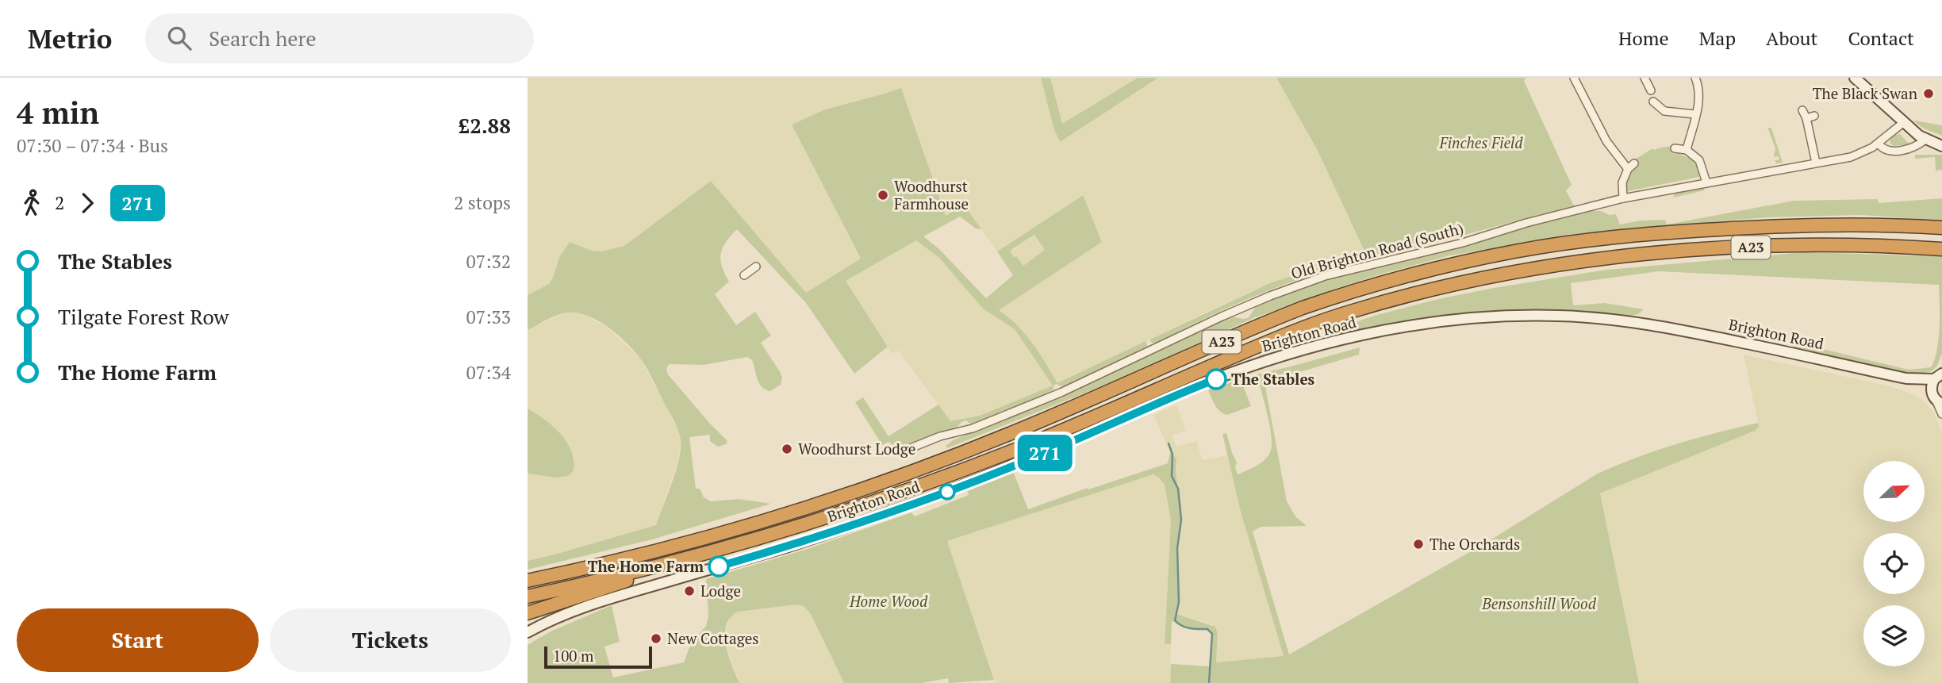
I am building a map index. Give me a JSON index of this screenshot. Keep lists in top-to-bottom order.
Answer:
{
  "streets": {
    "highway": ["A23"],
    "street": ["Old Brighton Road (South)", "Brighton Road"]
  },
  "parks": ["Finches Field", "Home Wood", "Bensonshill Wood"],
  "places": [
    "The Black Swan",
    "Woodhurst Farmhouse",
    "The Stables",
    "Woodhurst Lodge",
    "The Orchards",
    "The Home Farm",
    "Lodge",
    "New Cottages"
  ],
  "lines": ["bus line 271"],
  "scale_bar": "100 m",
  "north": "top right",
  "page": {
    "header": "Metrio",
    "search": "Search here",
    "nav": [
      "Home",
      "Map",
      "About",
      "Contact"
    ],
    "heading": ["4 min", "07:30 – 07:34 · Bus", "£2.88"],
    "on_map": "271",
    "legs": ["2", "271", "2 stops"],
    "list": [
      {
        "name": "The Stables",
        "value": "07:32"
      },
      {
        "name": "Tilgate Forest Row",
        "value": "07:33"
      },
      {
        "name": "The Home Farm",
        "value": "07:34"
      }
    ],
    "buttons": ["Start", "Tickets"],
    "scale": "100 m"
  }
}
